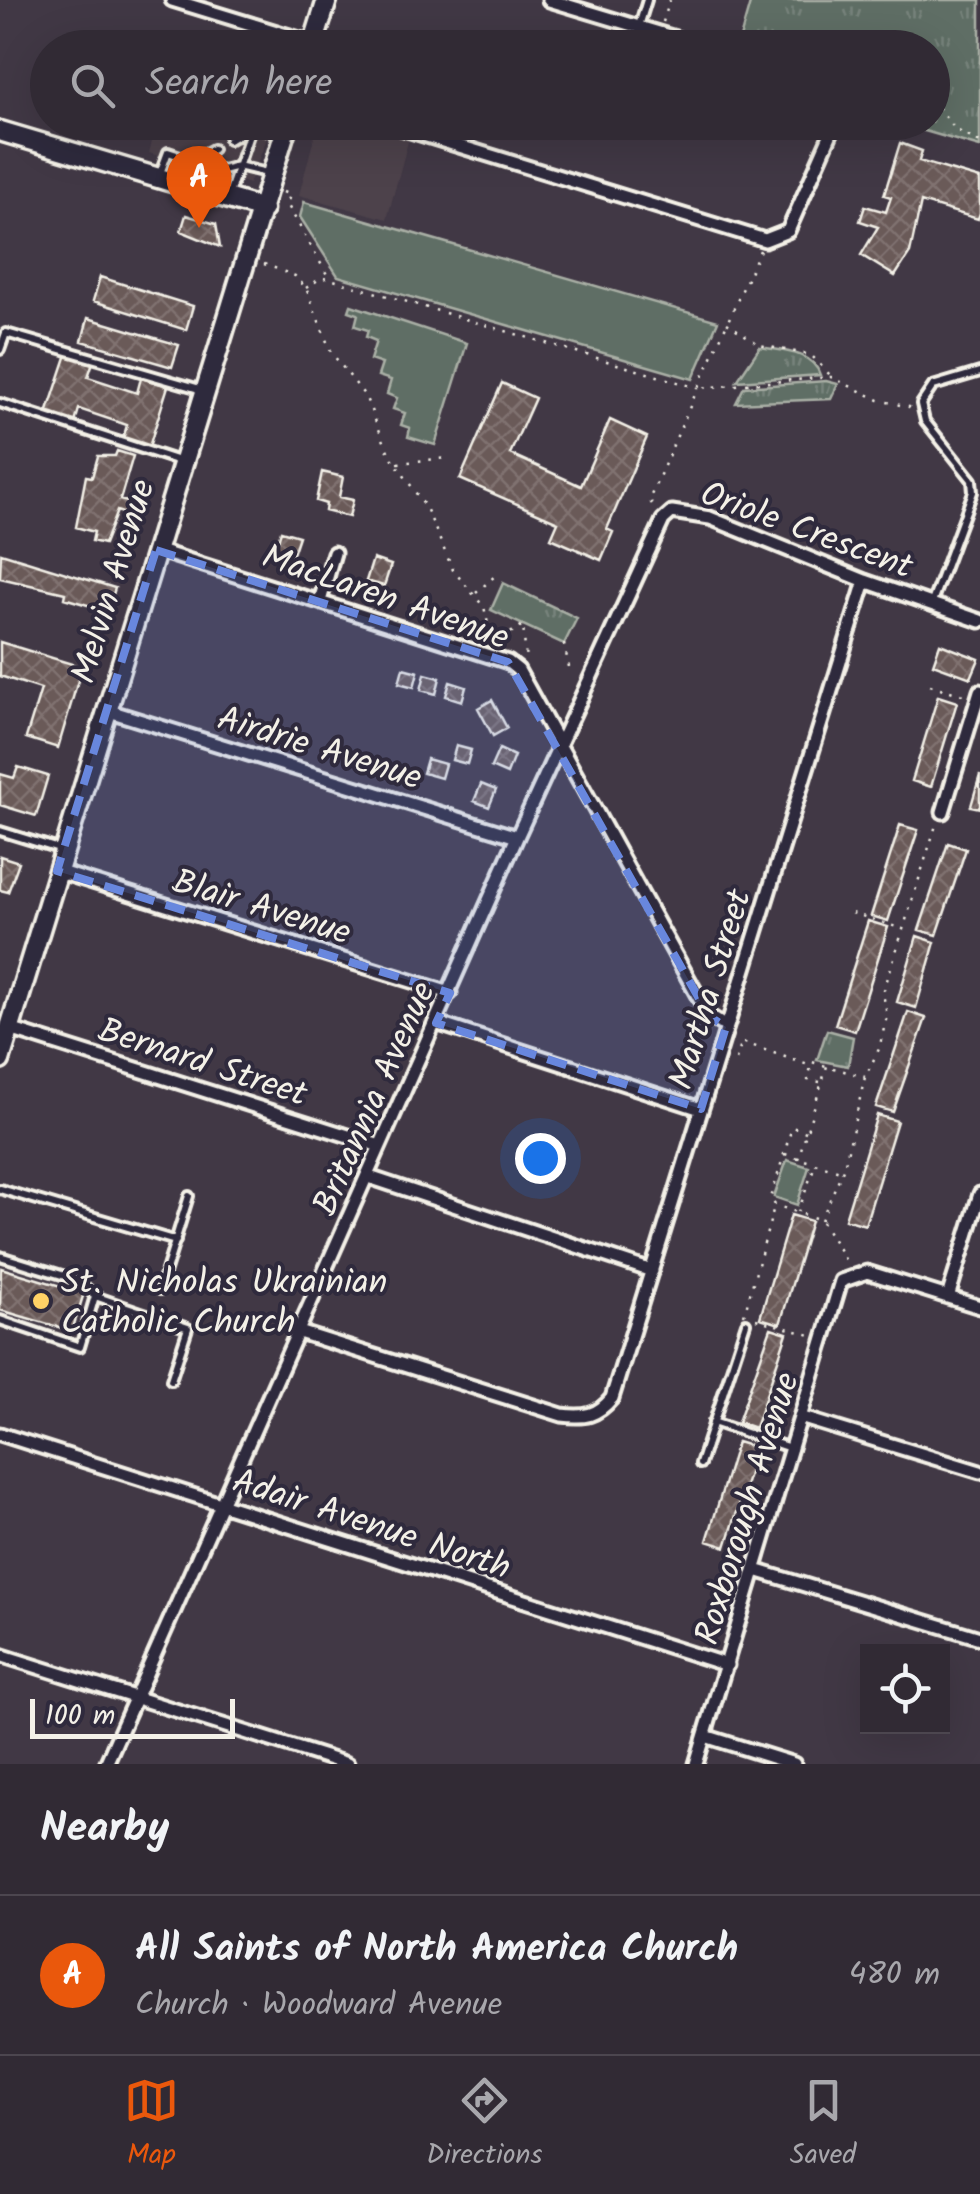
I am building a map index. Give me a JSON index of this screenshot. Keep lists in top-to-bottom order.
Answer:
{
  "streets": {
    "street": [
      "Oriole Crescent",
      "Melvin Avenue",
      "MacLaren Avenue",
      "Airdrie Avenue",
      "Blair Avenue",
      "Martha Street",
      "Bernard Street",
      "Britannia Avenue",
      "Roxborough Avenue",
      "Adair Avenue North"
    ]
  },
  "crossings": [
    ["Oriole Crescent", "Martha Street"],
    ["Oriole Crescent", "Britannia Avenue"],
    ["Melvin Avenue", "MacLaren Avenue"],
    ["Melvin Avenue", "Airdrie Avenue"],
    ["Melvin Avenue", "Blair Avenue"],
    ["Melvin Avenue", "Bernard Street"],
    ["MacLaren Avenue", "Martha Street"],
    ["MacLaren Avenue", "Britannia Avenue"],
    ["Airdrie Avenue", "Britannia Avenue"],
    ["Blair Avenue", "Britannia Avenue"],
    ["Martha Street", "Britannia Avenue"],
    ["Bernard Street", "Britannia Avenue"],
    ["Britannia Avenue", "Adair Avenue North"],
    ["Roxborough Avenue", "Adair Avenue North"]
  ],
  "places": ["St. Nicholas Ukrainian Catholic Church"],
  "scale_bar": "100 m",
  "page": {
    "search": "Search here",
    "pins": "A",
    "scale": "100 m",
    "heading": "Nearby",
    "list": [
      {
        "mark": "A",
        "name": "All Saints of North America Church",
        "note": "Church · Woodward Avenue",
        "value": "480 m"
      }
    ],
    "nav": ["Map", "Directions", "Saved"]
  }
}
